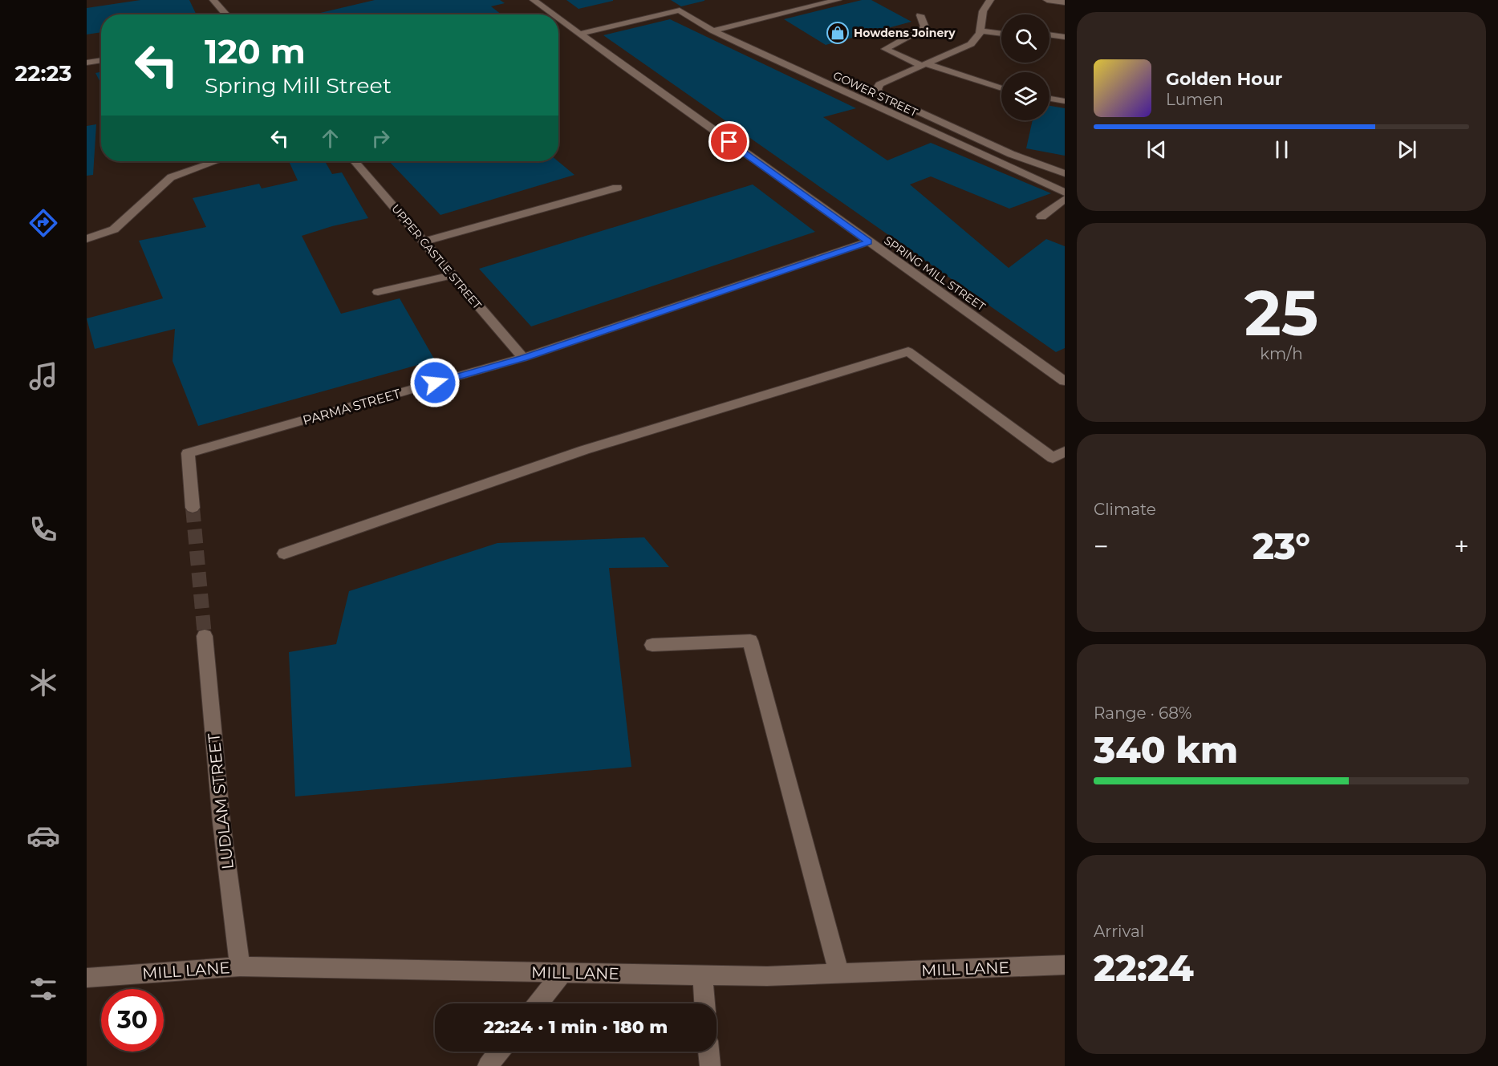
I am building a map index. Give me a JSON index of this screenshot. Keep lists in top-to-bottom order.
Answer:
{
  "streets": {
    "street": [
      "GOWER STREET",
      "UPPER CASTLE STREET",
      "SPRING MILL STREET",
      "PARMA STREET",
      "LUDLAM STREET",
      "MILL LANE"
    ]
  },
  "crossings": [
    ["GOWER STREET", "SPRING MILL STREET"],
    ["UPPER CASTLE STREET", "PARMA STREET"],
    ["SPRING MILL STREET", "PARMA STREET"],
    ["LUDLAM STREET", "MILL LANE"]
  ],
  "places": {
    "shop": ["Howdens Joinery"]
  },
  "page": {
    "tabs": "22:23",
    "turn": ["120 m", "Spring Mill Street"],
    "song": ["Golden Hour", "Lumen"],
    "tile": [
      ["25", "km/h"],
      "Climate",
      ["Range · 68%", "340 km"],
      ["Arrival", "22:24"]
    ],
    "heat": ["−", "23°", "+"],
    "limit": "30",
    "trip": "22:24 · 1 min · 180 m"
  }
}
